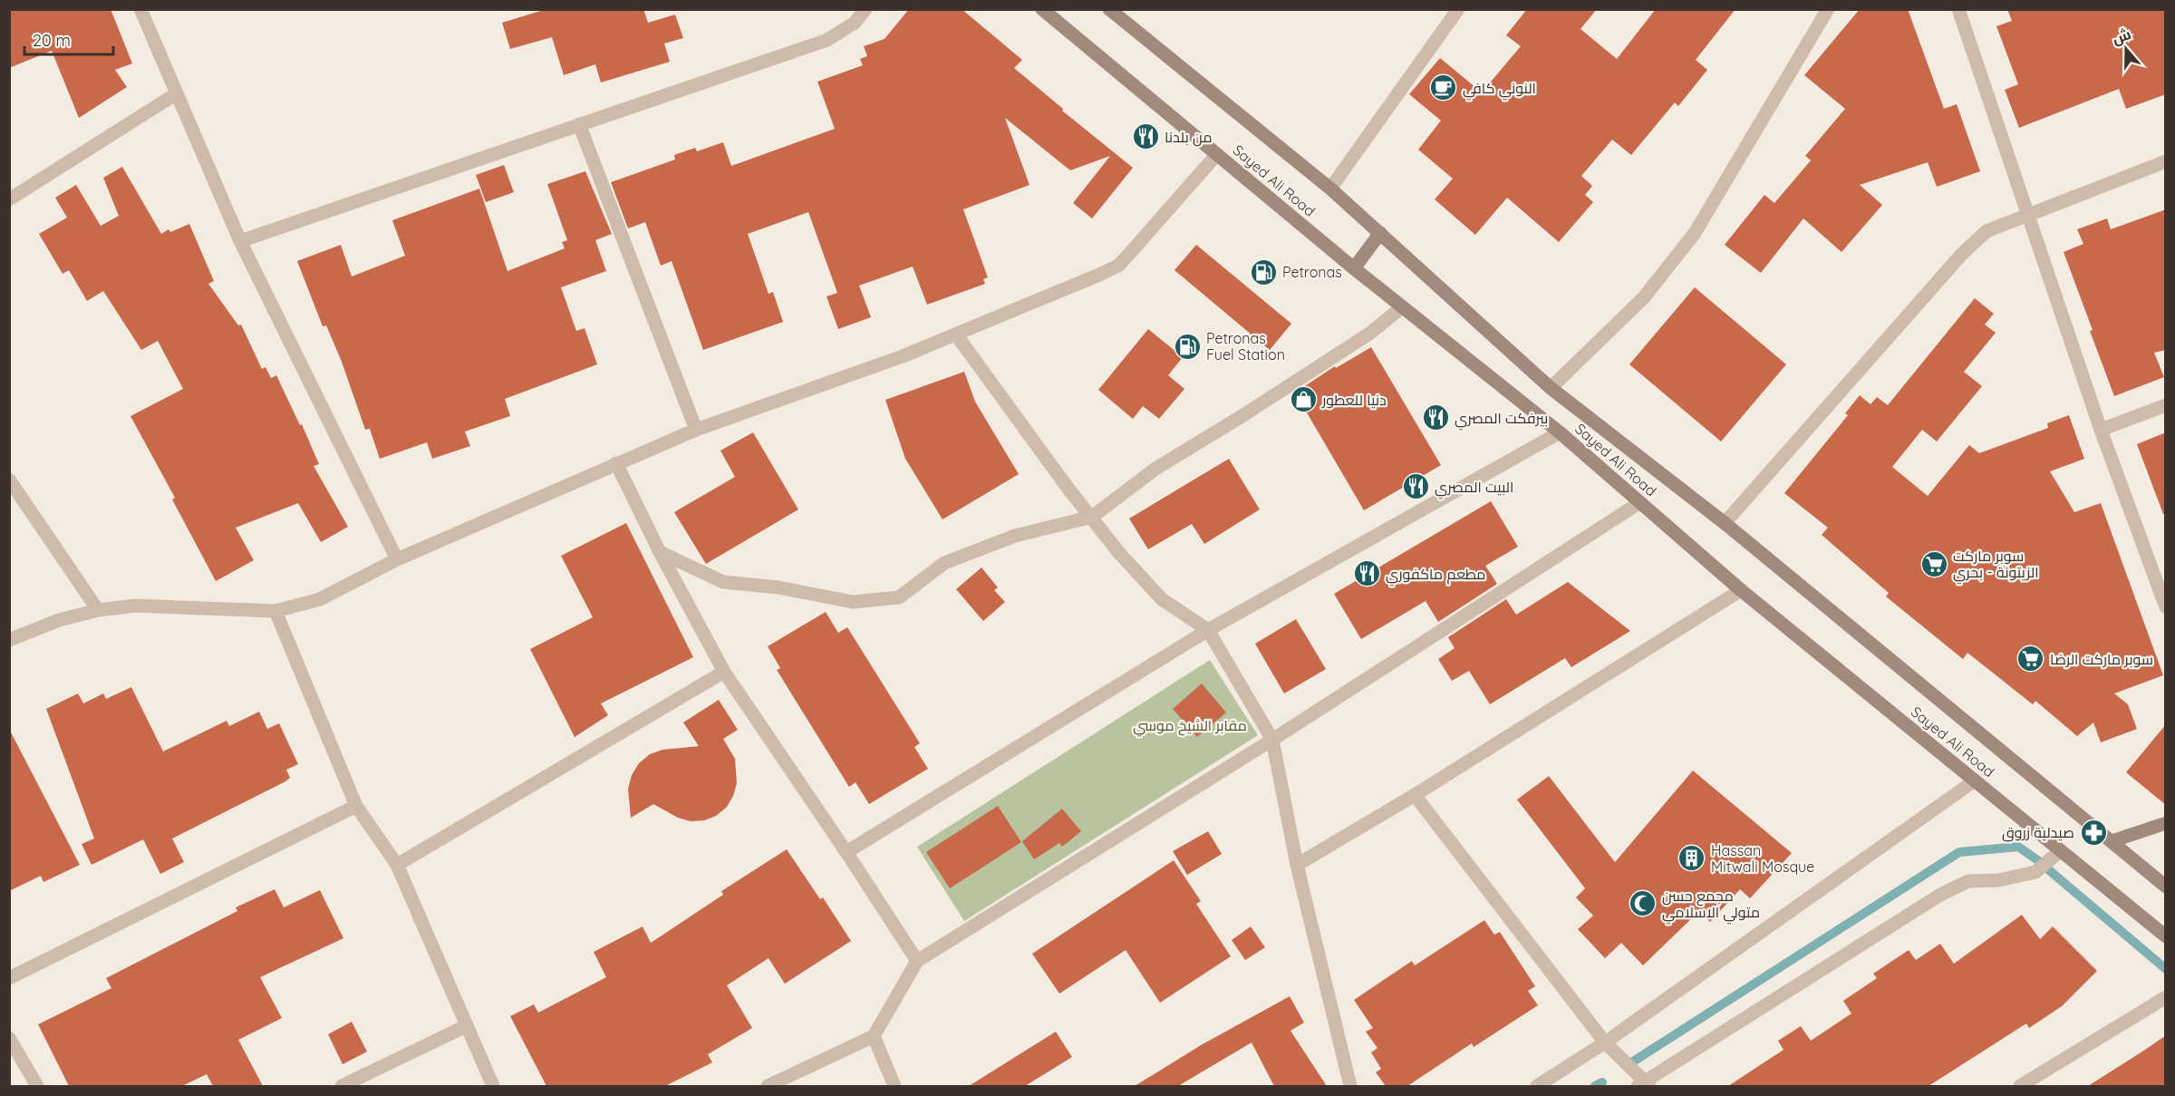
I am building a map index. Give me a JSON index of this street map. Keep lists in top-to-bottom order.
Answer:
{
  "streets": {
    "main road": ["Sayed Ali Road"]
  },
  "parks": ["مقابر الشيخ موسي"],
  "places": {
    "cafe": ["النوني كافي"],
    "restaurant": [
      "من بلدنا",
      "بيرفكت المصري",
      "البيت المصري",
      "مطعم ماكفوري"
    ],
    "fuel station": ["Petronas", "Petronas Fuel Station"],
    "shop": ["دنيا للعطور"],
    "supermarket": ["سوبر ماركت الزيتونة - بحري", "سوبر ماركت الرضا"],
    "pharmacy": ["صيدلية زروق"],
    "building": ["Hassan Mitwali Mosque"],
    "mosque": ["مجمع حسن متولي الاسلامي"]
  },
  "scale_bar": "20 m",
  "north": "top"
}
